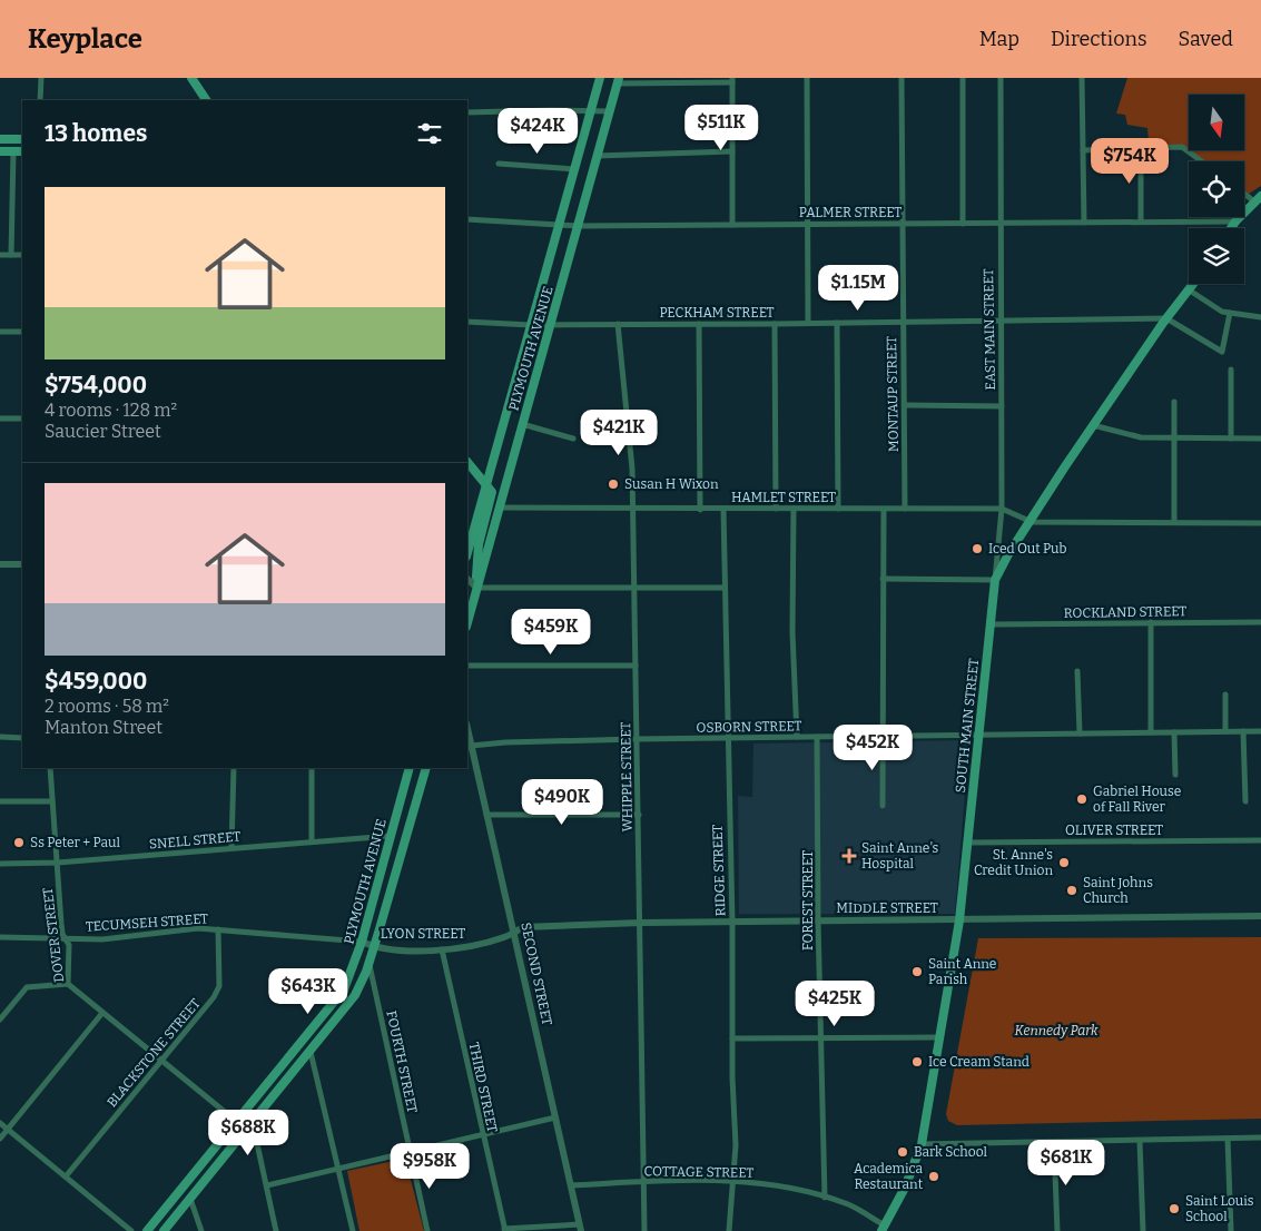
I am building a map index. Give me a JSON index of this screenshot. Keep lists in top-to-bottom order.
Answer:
{
  "streets": {
    "main road": ["PLYMOUTH AVENUE", "SOUTH MAIN STREET"],
    "street": [
      "PALMER STREET",
      "PECKHAM STREET",
      "EAST MAIN STREET",
      "MONTAUP STREET",
      "HAMLET STREET",
      "ROCKLAND STREET",
      "OSBORN STREET",
      "WHIPPLE STREET",
      "OLIVER STREET",
      "SNELL STREET",
      "RIDGE STREET",
      "FOREST STREET",
      "MIDDLE STREET",
      "TECUMSEH STREET",
      "LYON STREET",
      "DOVER STREET",
      "SECOND STREET",
      "BLACKSTONE STREET",
      "FOURTH STREET",
      "THIRD STREET",
      "COTTAGE STREET"
    ]
  },
  "crossings": [
    ["PALMER STREET", "EAST MAIN STREET"],
    ["PALMER STREET", "PLYMOUTH AVENUE"],
    ["PALMER STREET", "MONTAUP STREET"],
    ["PECKHAM STREET", "EAST MAIN STREET"],
    ["PECKHAM STREET", "PLYMOUTH AVENUE"],
    ["PECKHAM STREET", "MONTAUP STREET"],
    ["PECKHAM STREET", "SOUTH MAIN STREET"],
    ["PECKHAM STREET", "WHIPPLE STREET"],
    ["EAST MAIN STREET", "HAMLET STREET"],
    ["EAST MAIN STREET", "SOUTH MAIN STREET"],
    ["PLYMOUTH AVENUE", "HAMLET STREET"],
    ["PLYMOUTH AVENUE", "SNELL STREET"],
    ["PLYMOUTH AVENUE", "TECUMSEH STREET"],
    ["PLYMOUTH AVENUE", "LYON STREET"],
    ["PLYMOUTH AVENUE", "DOVER STREET"],
    ["PLYMOUTH AVENUE", "FOURTH STREET"],
    ["MONTAUP STREET", "HAMLET STREET"],
    ["HAMLET STREET", "SOUTH MAIN STREET"],
    ["HAMLET STREET", "WHIPPLE STREET"],
    ["HAMLET STREET", "RIDGE STREET"],
    ["ROCKLAND STREET", "SOUTH MAIN STREET"],
    ["SOUTH MAIN STREET", "OSBORN STREET"],
    ["SOUTH MAIN STREET", "OLIVER STREET"],
    ["SOUTH MAIN STREET", "MIDDLE STREET"],
    ["SOUTH MAIN STREET", "COTTAGE STREET"],
    ["OSBORN STREET", "WHIPPLE STREET"],
    ["OSBORN STREET", "RIDGE STREET"],
    ["OSBORN STREET", "FOREST STREET"],
    ["OSBORN STREET", "SECOND STREET"],
    ["WHIPPLE STREET", "MIDDLE STREET"],
    ["WHIPPLE STREET", "COTTAGE STREET"],
    ["SNELL STREET", "DOVER STREET"],
    ["RIDGE STREET", "MIDDLE STREET"],
    ["RIDGE STREET", "COTTAGE STREET"],
    ["FOREST STREET", "MIDDLE STREET"],
    ["FOREST STREET", "COTTAGE STREET"],
    ["MIDDLE STREET", "LYON STREET"],
    ["MIDDLE STREET", "SECOND STREET"],
    ["TECUMSEH STREET", "LYON STREET"],
    ["TECUMSEH STREET", "DOVER STREET"],
    ["TECUMSEH STREET", "BLACKSTONE STREET"],
    ["LYON STREET", "SECOND STREET"],
    ["LYON STREET", "THIRD STREET"],
    ["DOVER STREET", "BLACKSTONE STREET"],
    ["SECOND STREET", "COTTAGE STREET"]
  ],
  "parks": ["Kennedy Park"],
  "places": {
    "other": [
      "Susan H Wixon",
      "Iced Out Pub",
      "Gabriel House of Fall River",
      "Ss Peter + Paul",
      "St. Anne's Credit Union",
      "Saint Johns Church",
      "Saint Anne Parish",
      "Ice Cream Stand",
      "Bark School",
      "Academica Restaurant",
      "Saint Louis School"
    ],
    "health": ["Saint Anne's Hospital"]
  },
  "north": "bottom",
  "page": {
    "header": "Keyplace",
    "nav": ["Map", "Directions", "Saved"],
    "heading": "13 homes",
    "price": [
      "$511K",
      "$424K",
      "$754K",
      "$1.15M",
      "$421K",
      "$459K",
      "$452K",
      "$490K",
      "$643K",
      "$425K",
      "$688K",
      "$681K",
      "$958K"
    ],
    "list": [
      {
        "name": "$754,000",
        "note": "4 rooms · 128 m² · Saucier Street"
      },
      {
        "name": "$459,000",
        "note": "2 rooms · 58 m² · Manton Street"
      }
    ]
  }
}
